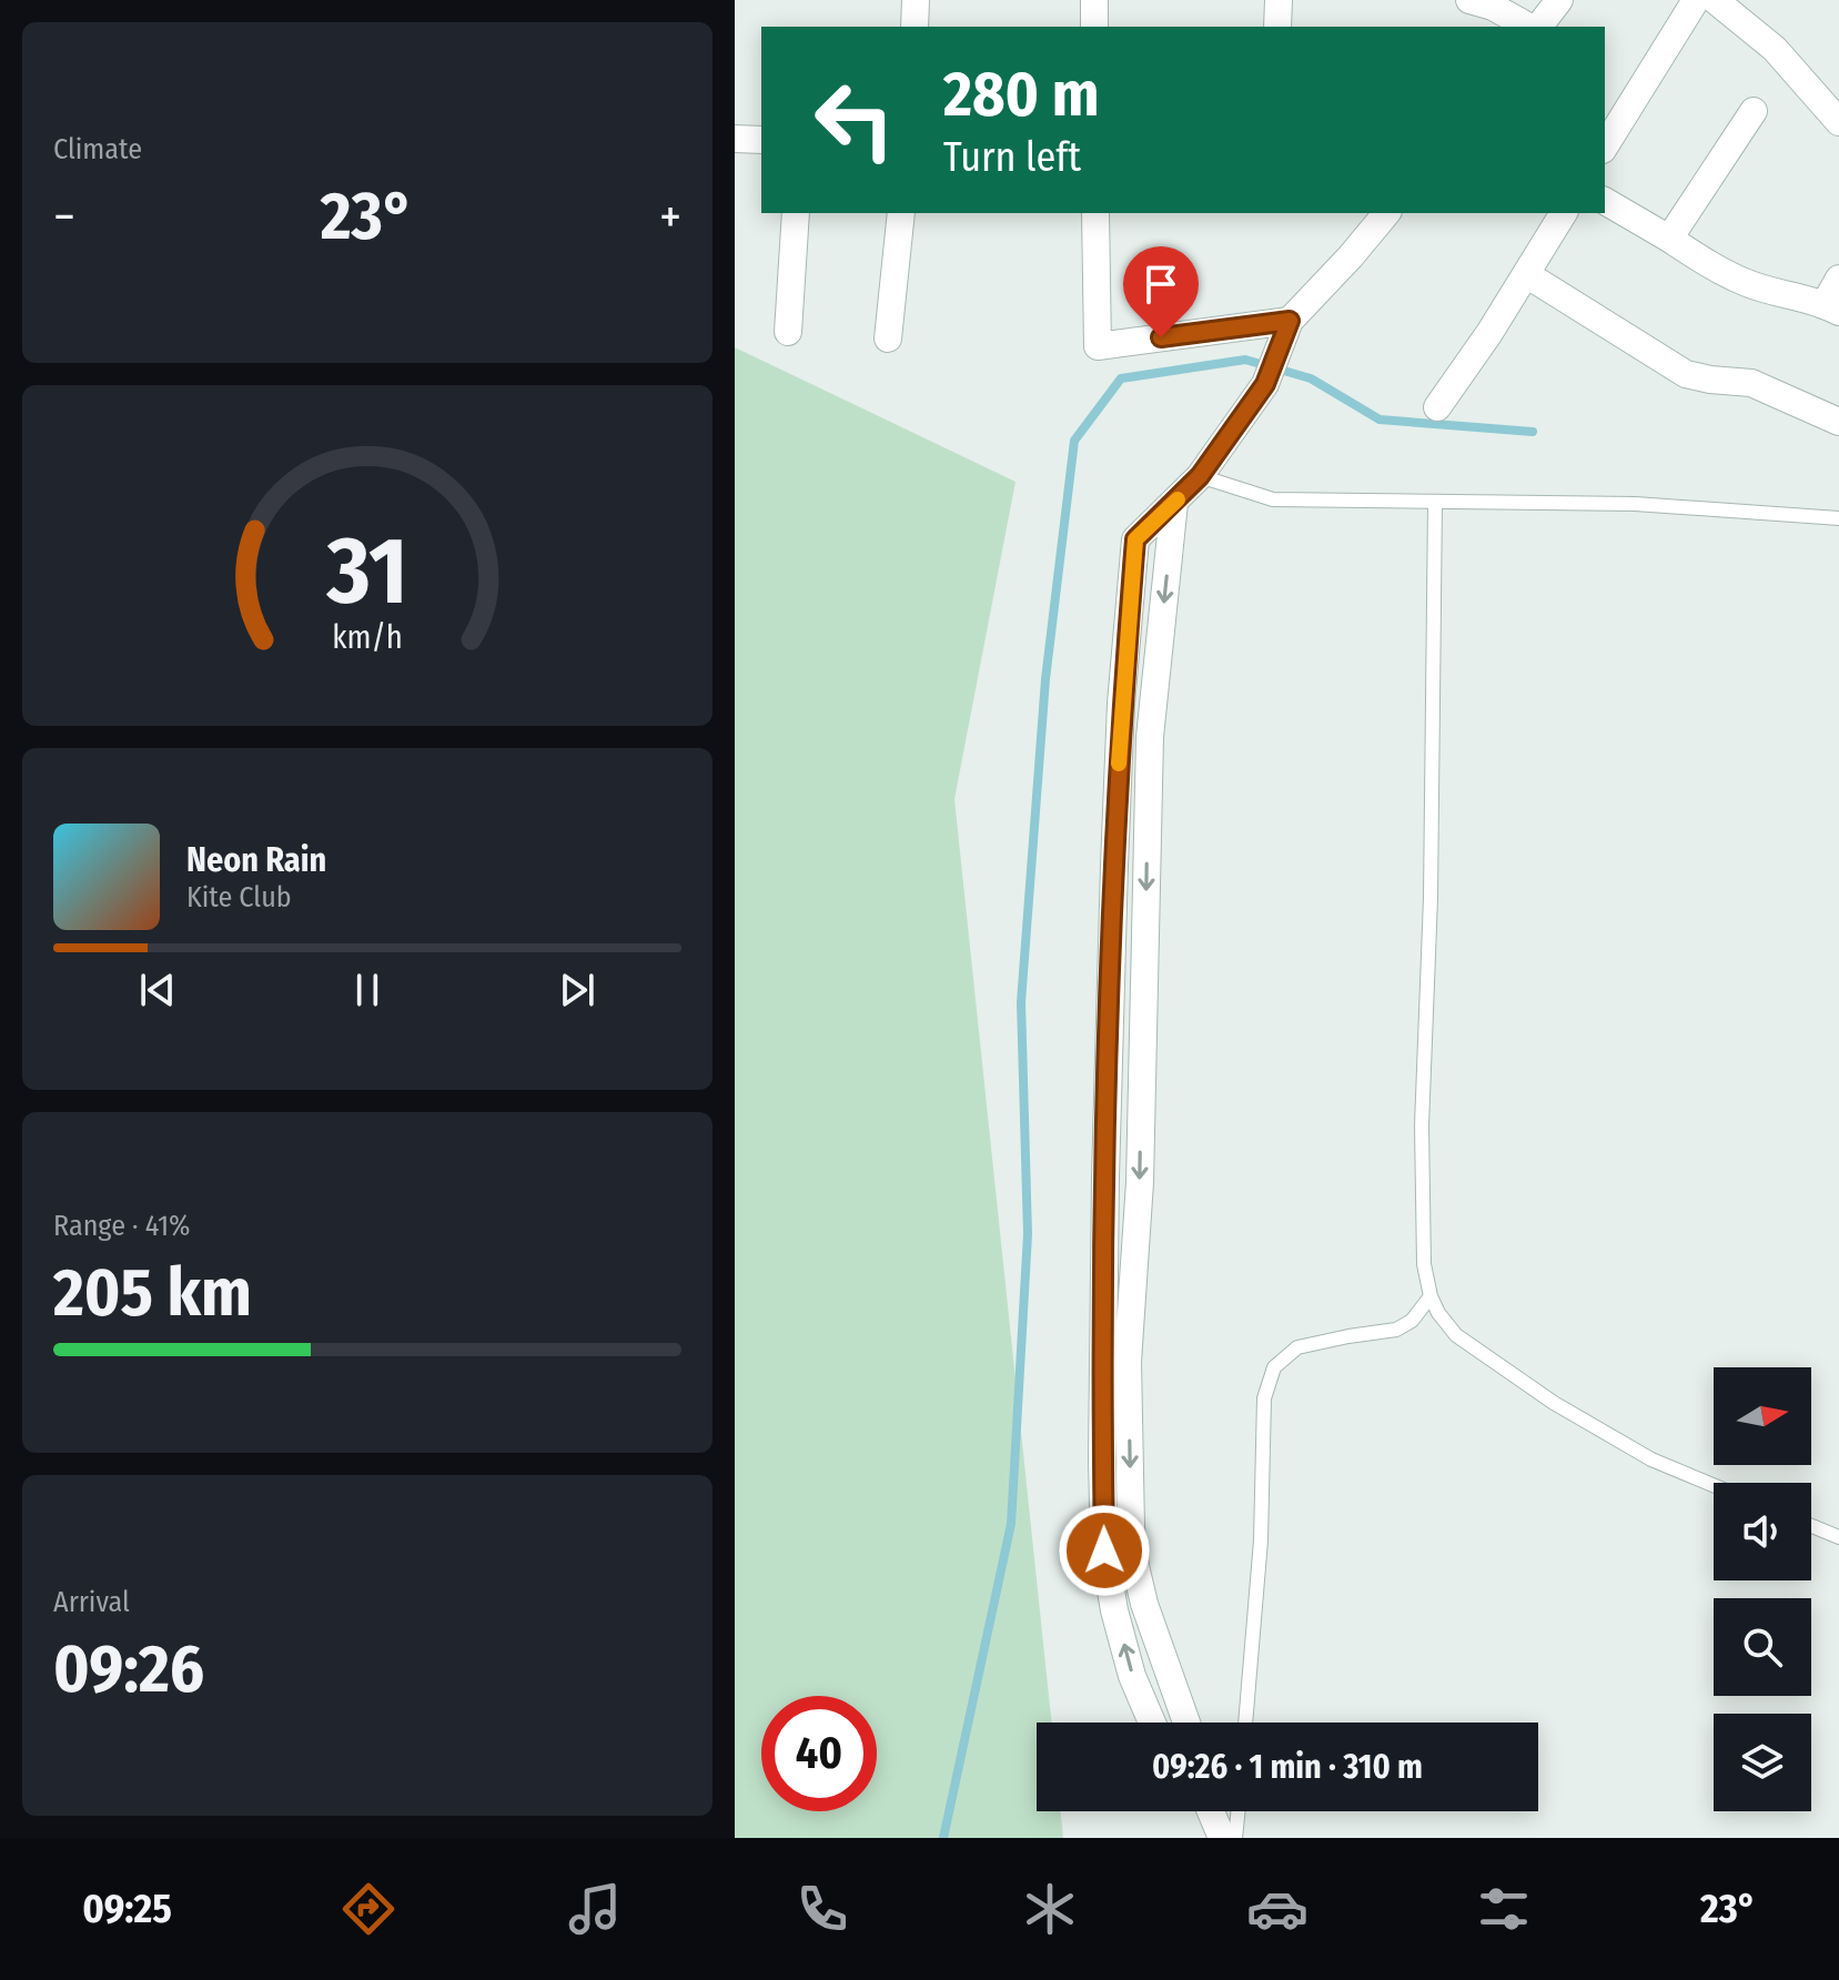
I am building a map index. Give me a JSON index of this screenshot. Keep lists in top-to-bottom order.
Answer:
{
  "north": "right",
  "page": {
    "tile": [
      "Climate",
      ["Range · 41%", "205 km"],
      ["Arrival", "09:26"]
    ],
    "turn": ["280 m", "Turn left"],
    "heat": ["−", "23°", "+"],
    "song": ["Neon Rain", "Kite Club"],
    "limit": "40",
    "trip": "09:26 · 1 min · 310 m",
    "tabs": ["09:25", "23°"],
    "gauge": ["31", "km/h"]
  }
}
